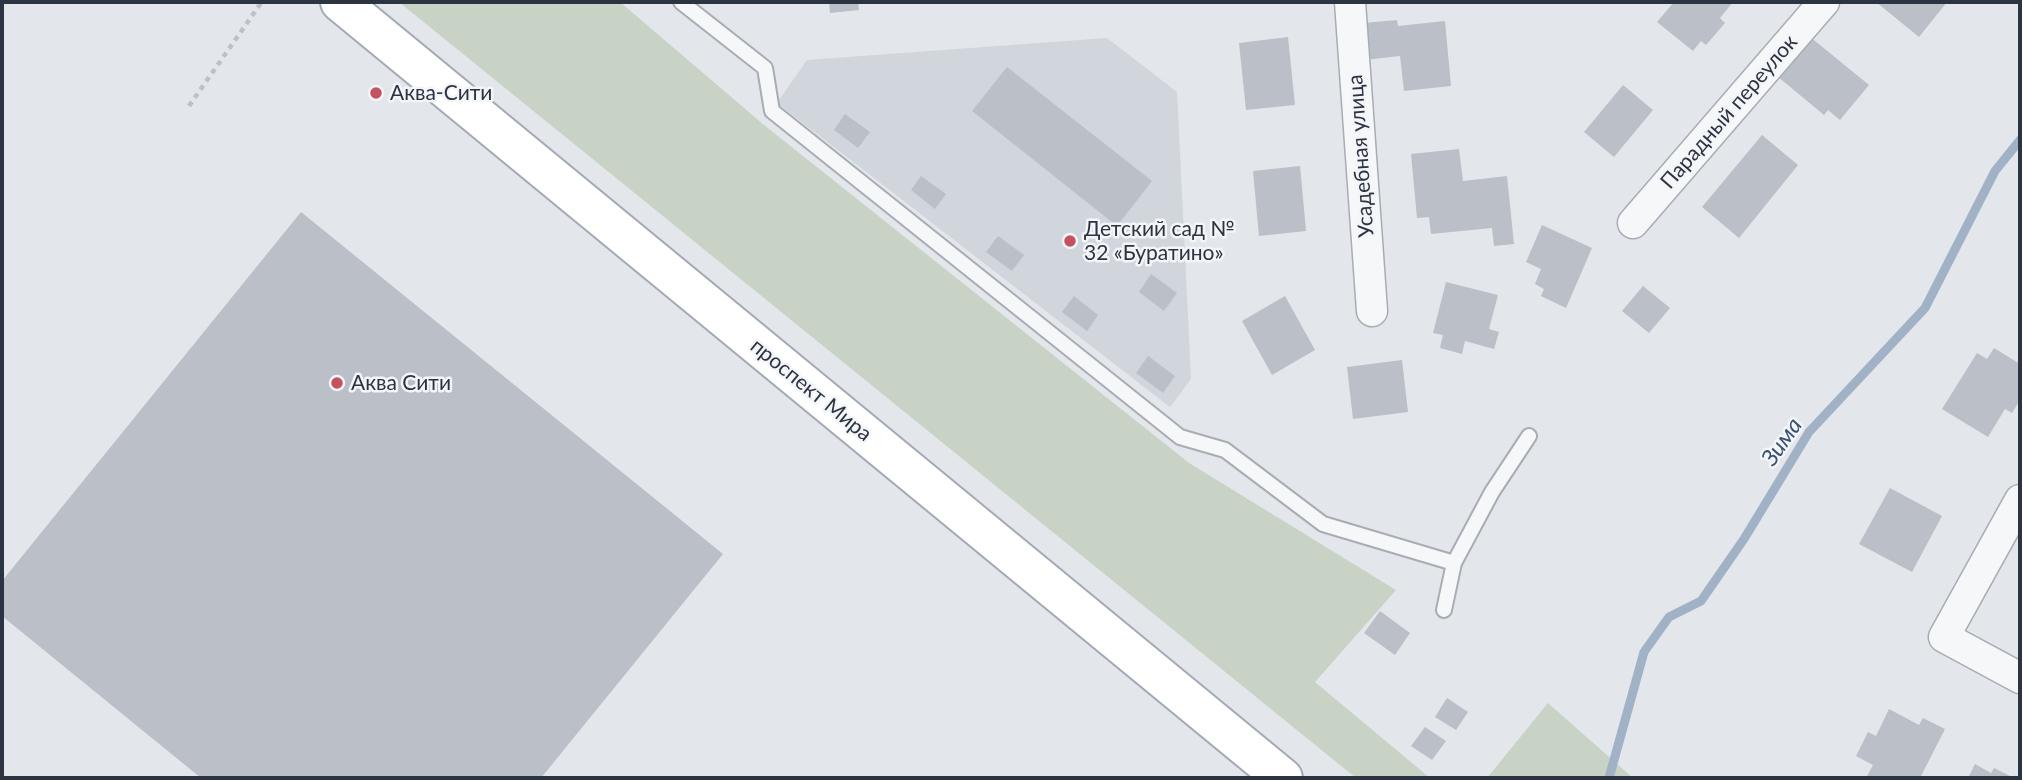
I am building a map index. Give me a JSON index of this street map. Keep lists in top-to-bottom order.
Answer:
{
  "streets": {
    "main road": ["проспект Мира"],
    "street": ["Парадный переулок", "Усадебная улица"]
  },
  "water": ["Зима"],
  "places": ["Аква-Сити", "Детский сад № 32 «Буратино»", "Аква Сити"]
}
